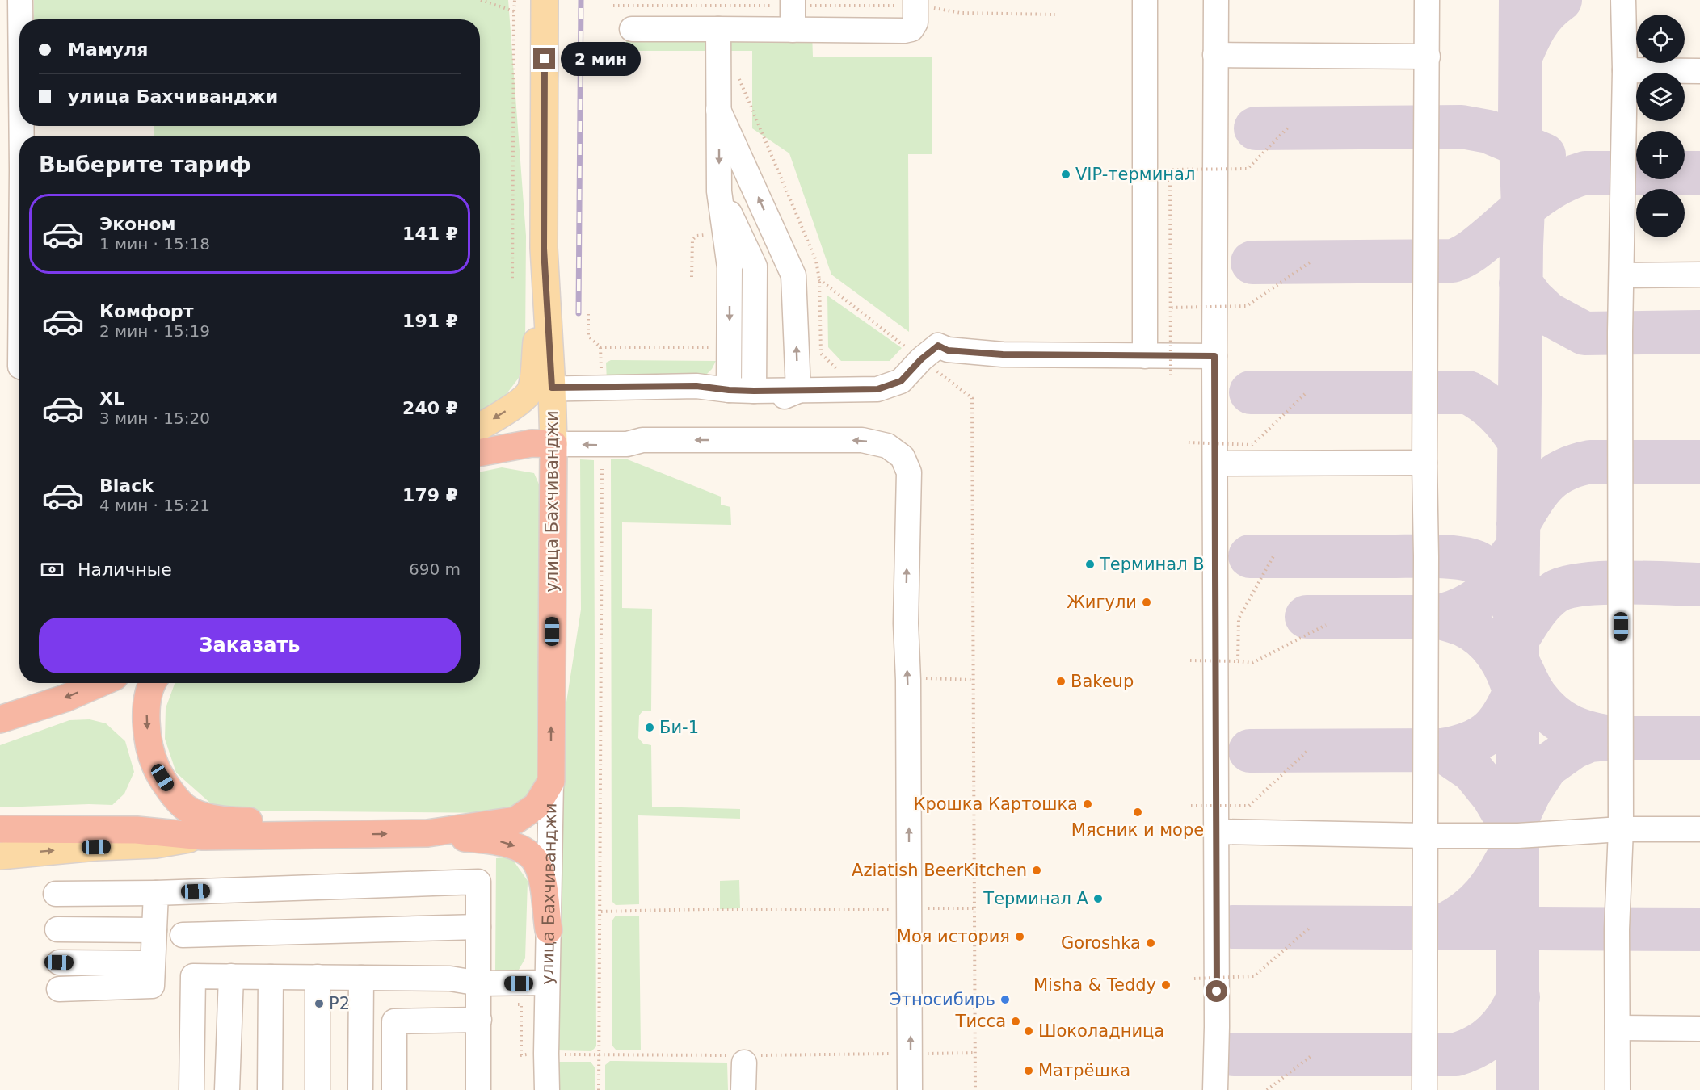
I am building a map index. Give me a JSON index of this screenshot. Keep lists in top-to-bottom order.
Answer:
{
  "streets": {
    "highway": ["улица Бахчиванджи"]
  },
  "places": [
    "VIP-терминал",
    "Терминал B",
    "Жигули",
    "Bakeup",
    "Би-1",
    "Крошка Картошка",
    "Мясник и море",
    "Aziatish BeerKitchen",
    "Терминал А",
    "Моя история",
    "Goroshka",
    "Misha & Teddy",
    "Этносибирь",
    "P2",
    "Тисса",
    "Шоколадница",
    "Матрёшка"
  ],
  "page": {
    "map_buttons": ["+", "−"],
    "banner": ["Мамуля", "улица Бахчиванджи"],
    "bubble": "2 мин",
    "heading": "Выберите тариф",
    "list": [
      {
        "name": "Эконом",
        "note": "1 мин · 15:18",
        "value": "141 ₽"
      },
      {
        "name": "Комфорт",
        "note": "2 мин · 15:19",
        "value": "191 ₽"
      },
      {
        "name": "XL",
        "note": "3 мин · 15:20",
        "value": "240 ₽"
      },
      {
        "name": "Black",
        "note": "4 мин · 15:21",
        "value": "179 ₽"
      }
    ],
    "pay": ["Наличные", "690 m"],
    "buttons": "Заказать"
  }
}
